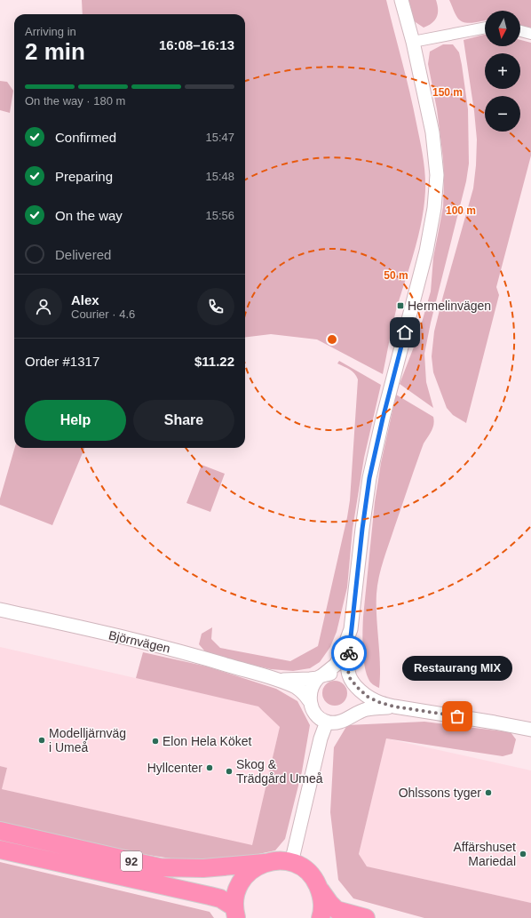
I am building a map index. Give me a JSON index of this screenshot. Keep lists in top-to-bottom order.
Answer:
{
  "streets": {
    "highway": ["92"],
    "street": ["Björnvägen"]
  },
  "places": {
    "transit": ["Hermelinvägen"],
    "other": [
      "Restaurang MIX",
      "Modelljärnväg i Umeå",
      "Elon Hela Köket",
      "Hyllcenter",
      "Skog & Trädgård Umeå",
      "Ohlssons tyger",
      "Affärshuset Mariedal"
    ]
  },
  "north": "bottom",
  "page": {
    "map_buttons": ["+", "−"],
    "heading": ["2 min", "Arriving in", "16:08–16:13"],
    "panel": [
      "Alex",
      "Courier · 4.6",
      "Order #1317",
      "$11.22"
    ],
    "bar": "On the way · 180 m",
    "list": [
      ["Confirmed", "15:47"],
      ["Preparing", "15:48"],
      ["On the way", "15:56"],
      "Delivered"
    ],
    "buttons": ["Help", "Share"],
    "bubble": "Restaurang MIX"
  },
  "rings": ["150 m", "100 m", "50 m"]
}
